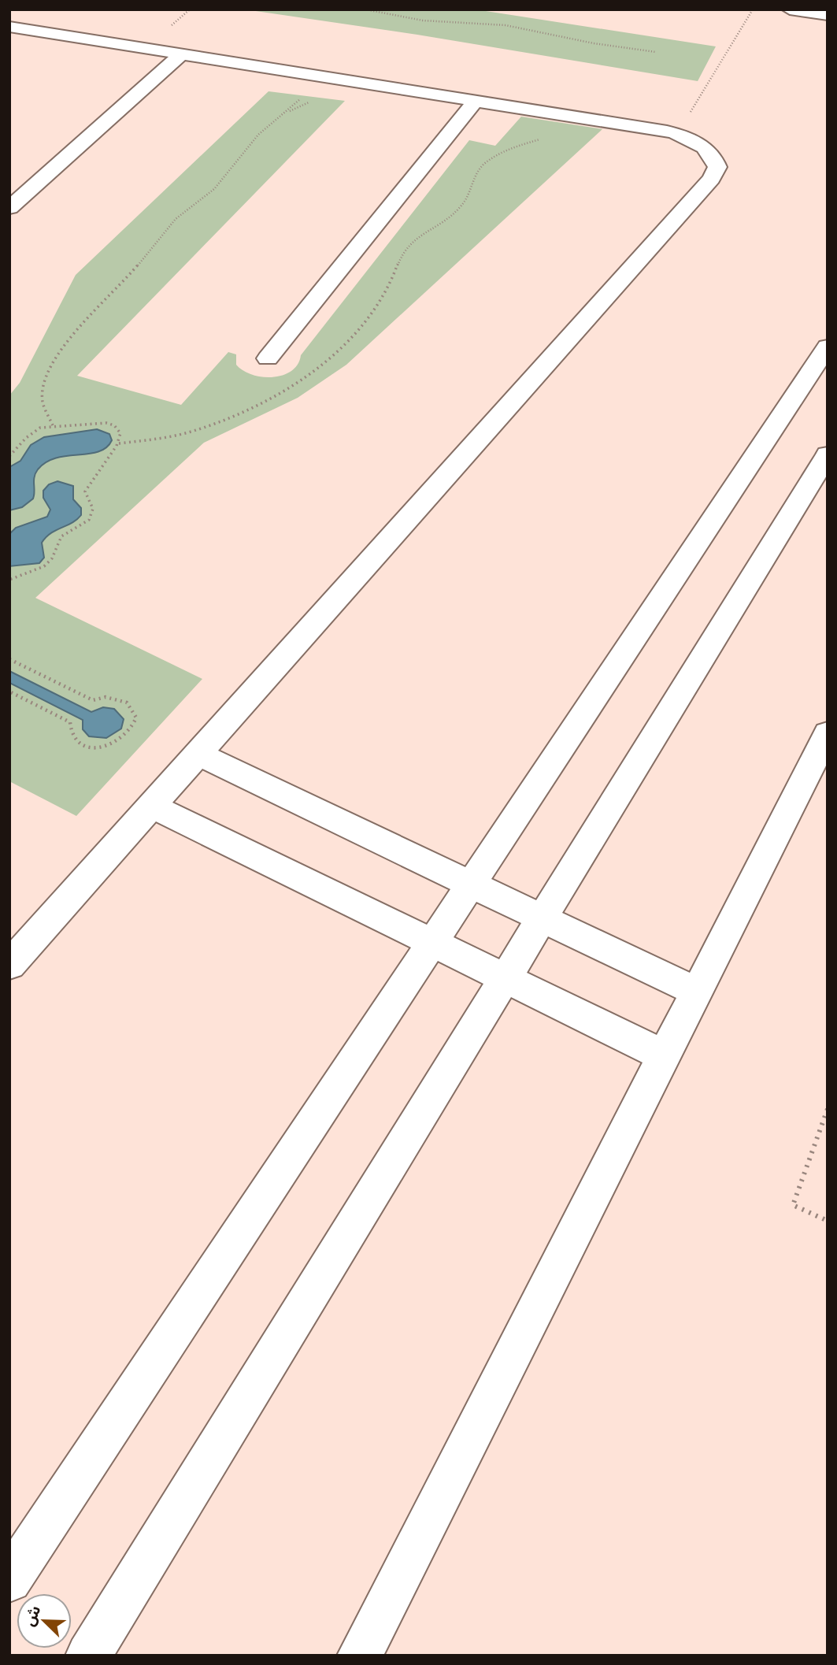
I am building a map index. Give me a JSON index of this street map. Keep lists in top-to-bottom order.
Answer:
{
  "north": "top left"
}
